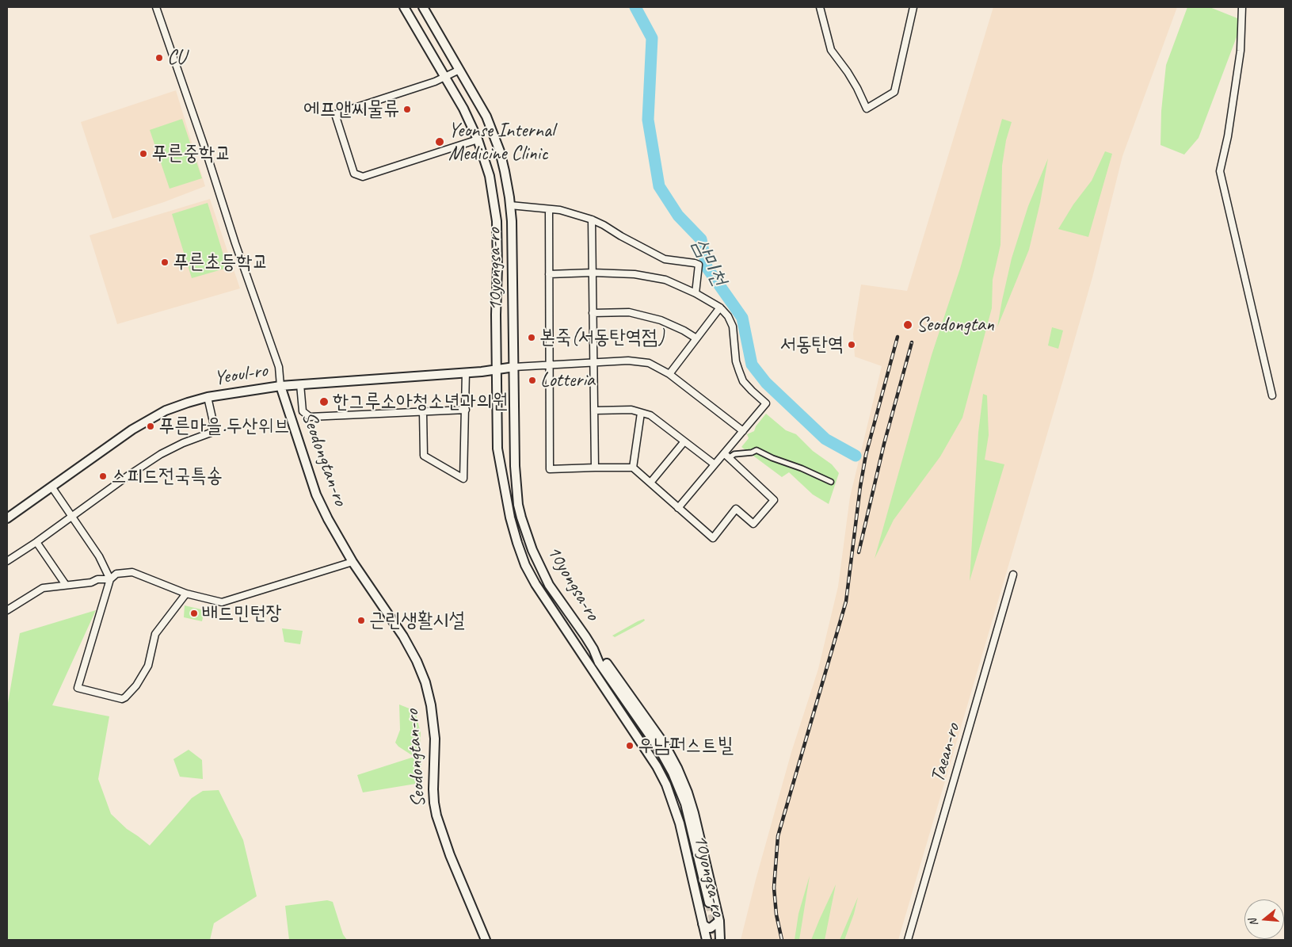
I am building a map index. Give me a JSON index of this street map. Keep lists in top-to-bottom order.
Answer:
{
  "streets": {
    "street": [
      "10yongsa-ro",
      "Yeoul-ro",
      "Seodongtan-ro",
      "Taean-ro"
    ]
  },
  "crossings": [
    ["10yongsa-ro", "Yeoul-ro"],
    ["Yeoul-ro", "Seodongtan-ro"]
  ],
  "water": ["삼미천"],
  "places": [
    "CU",
    "에프앤씨물류",
    "Yeonse Internal Medicine Clinic",
    "푸른중학교",
    "푸른초등학교",
    "Seodongtan",
    "본죽(서동탄역점)",
    "서동탄역",
    "Lotteria",
    "한그루소아청소년과의원",
    "푸른마을.두산위브",
    "스피드전국특송",
    "배드민턴장",
    "근린생활시설",
    "우남퍼스트빌"
  ],
  "north": "left"
}
